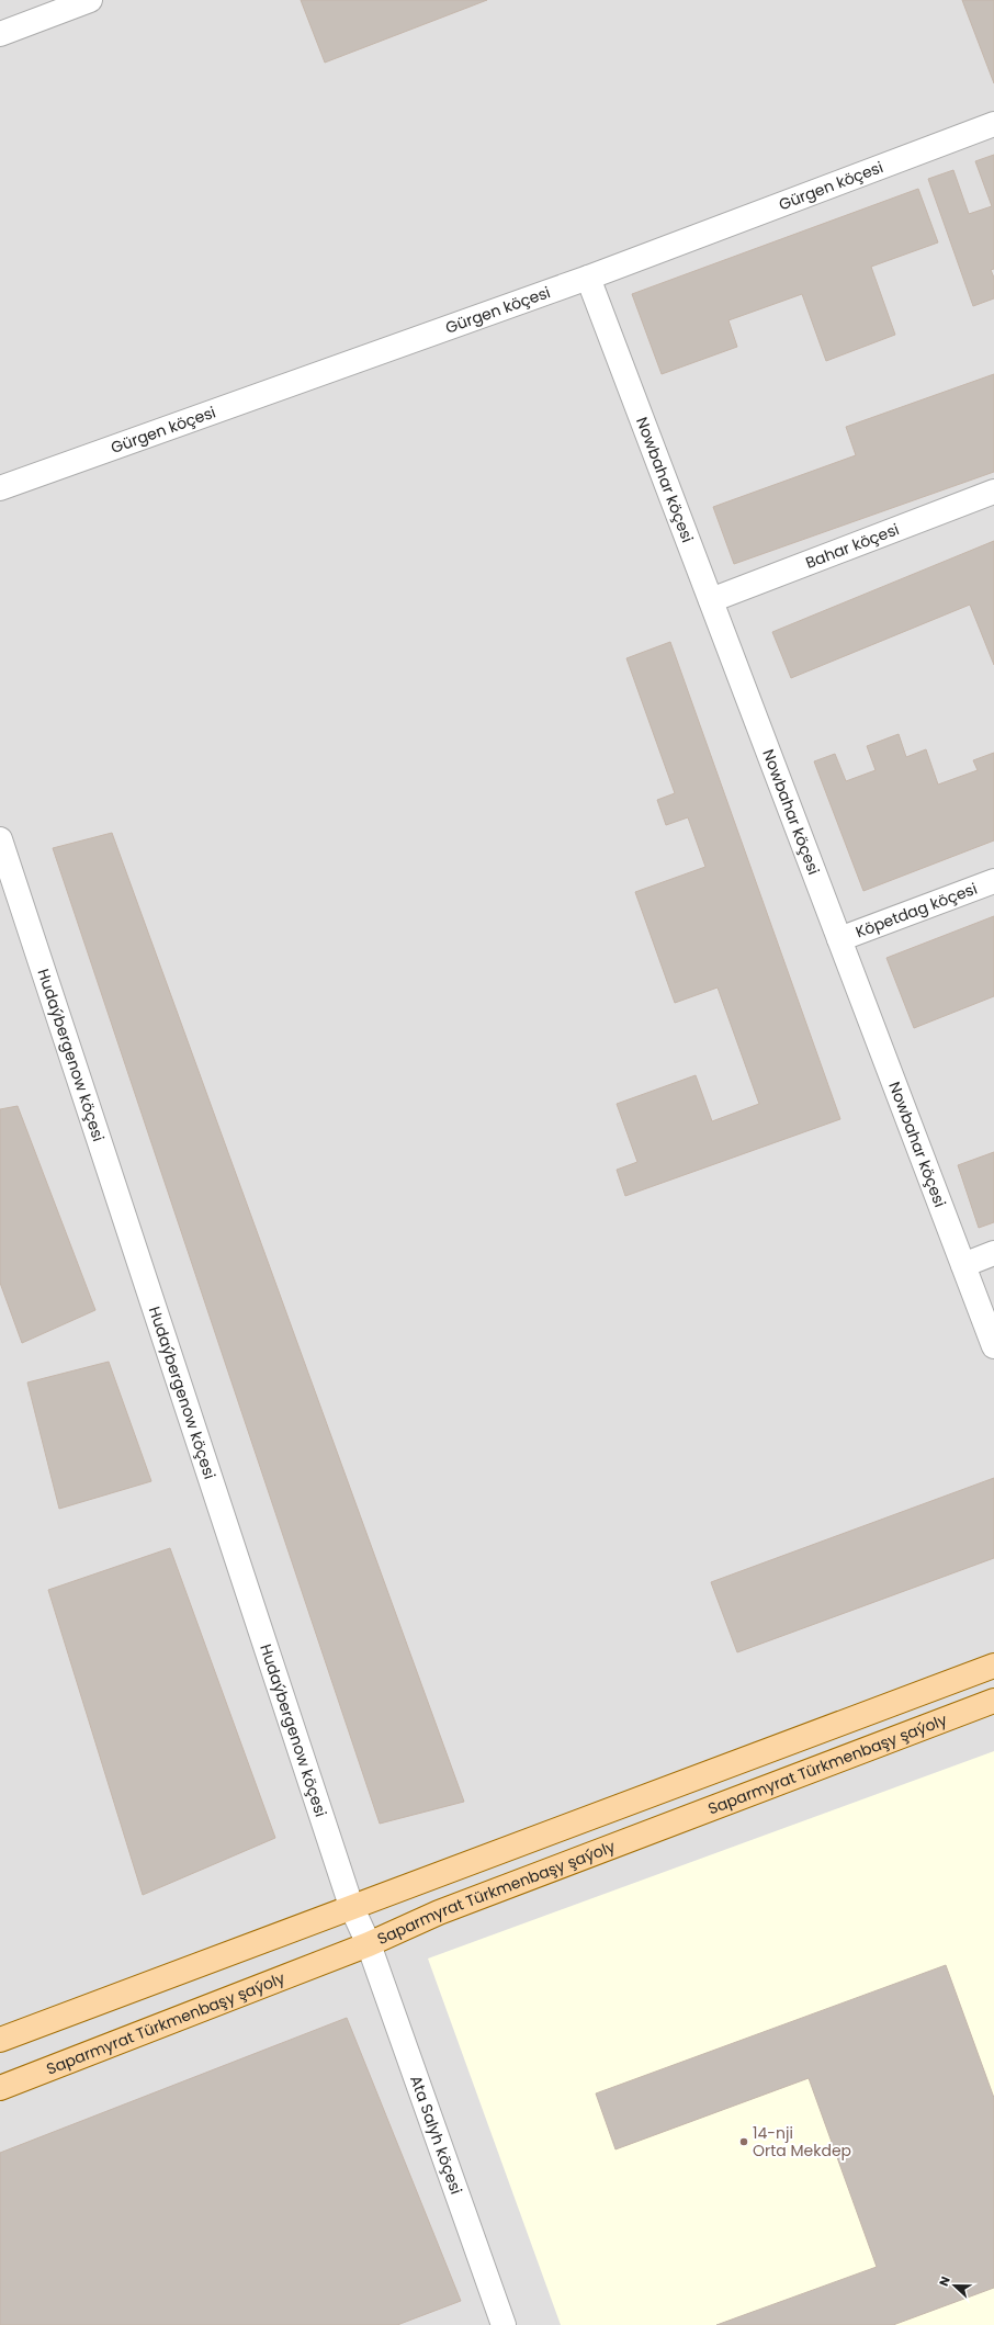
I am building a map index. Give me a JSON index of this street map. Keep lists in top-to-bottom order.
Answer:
{
  "streets": {
    "main road": ["Saparmyrat Türkmenbaşy şaýoly"],
    "street": [
      "Gürgen köçesi",
      "Nowbahar köçesi",
      "Bahar köçesi",
      "Köpetdag köçesi",
      "Hudaýbergenow köçesi",
      "Ata Salyh köçesi"
    ]
  },
  "crossings": [
    ["Gürgen köçesi", "Nowbahar köçesi"],
    ["Nowbahar köçesi", "Bahar köçesi"],
    ["Nowbahar köçesi", "Köpetdag köçesi"],
    ["Hudaýbergenow köçesi", "Saparmyrat Türkmenbaşy şaýoly"],
    ["Hudaýbergenow köçesi", "Ata Salyh köçesi"],
    ["Saparmyrat Türkmenbaşy şaýoly", "Ata Salyh köçesi"]
  ],
  "places": ["14-nji Orta Mekdep"],
  "north": "left"
}
